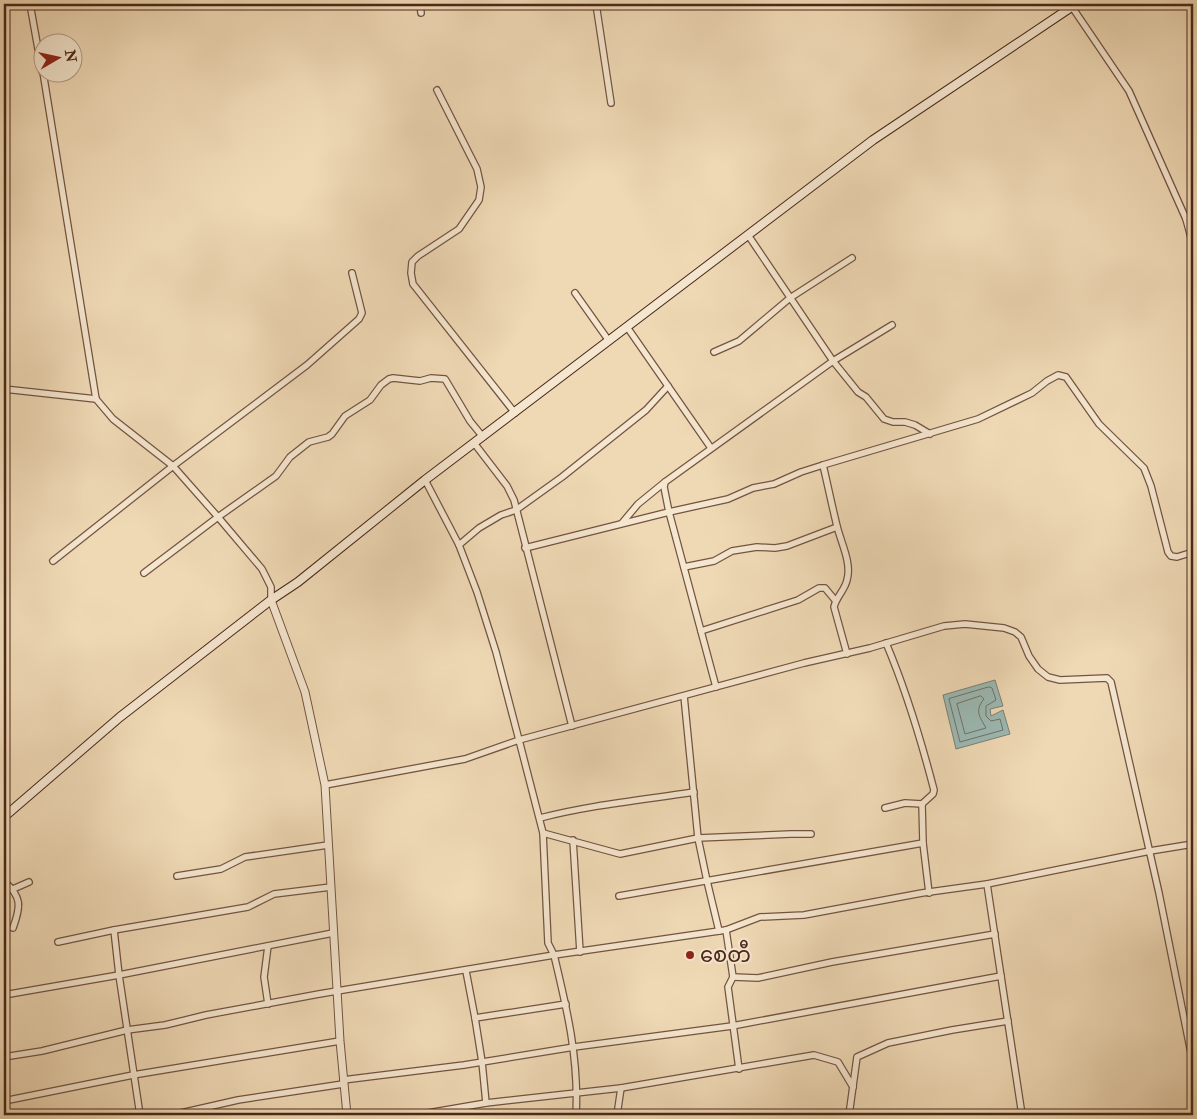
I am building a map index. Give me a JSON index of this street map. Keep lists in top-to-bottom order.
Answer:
{
  "places": ["စေတီ"],
  "north": "right"
}
